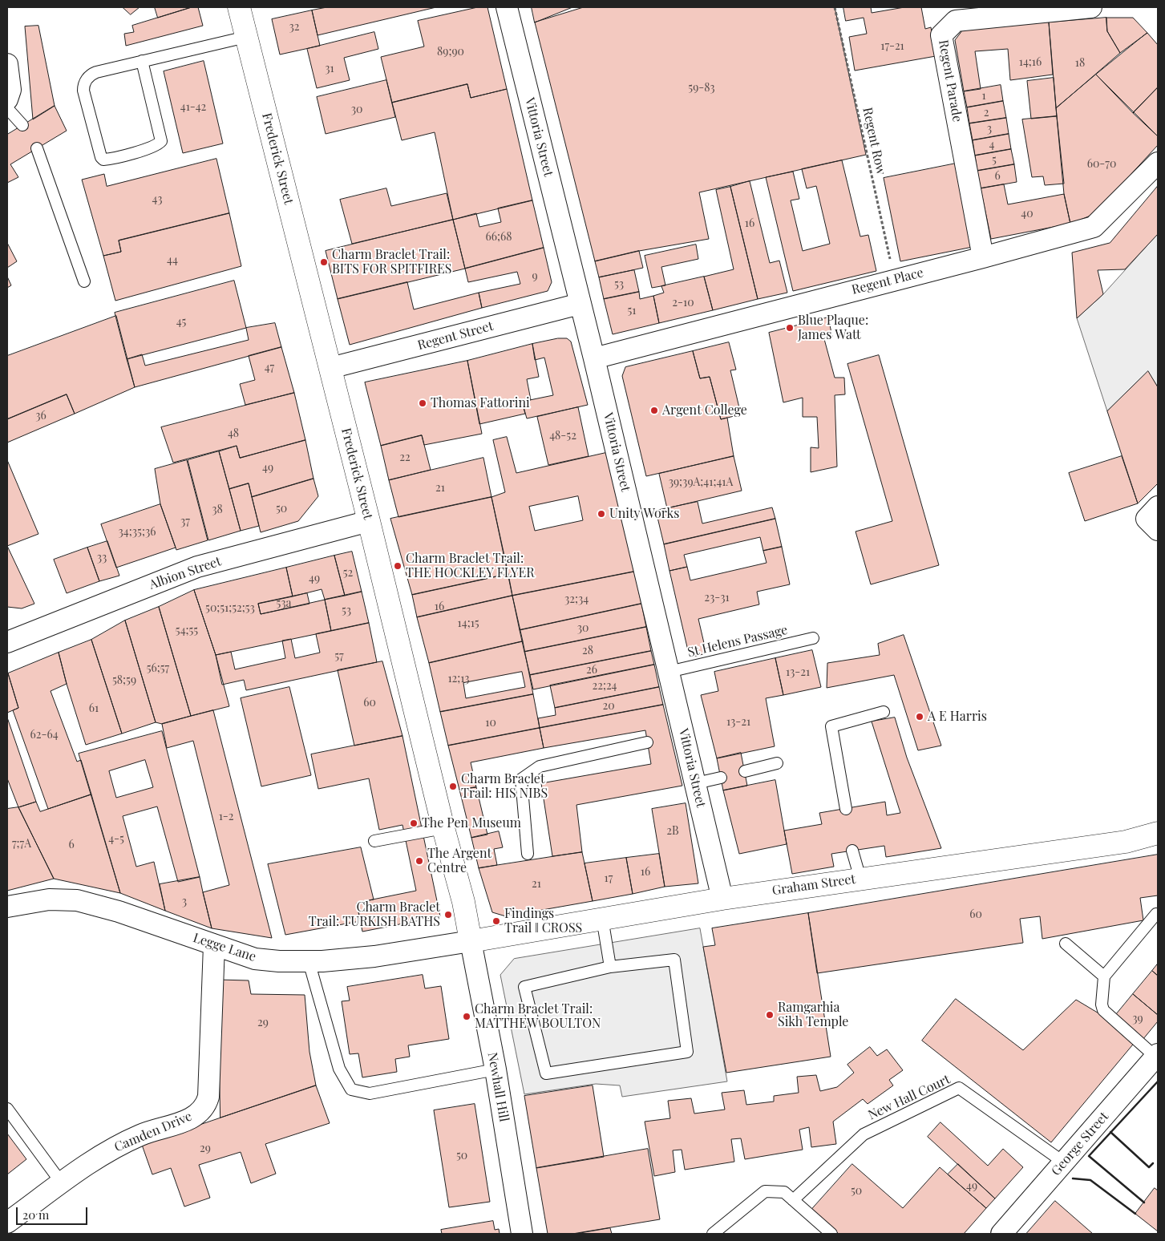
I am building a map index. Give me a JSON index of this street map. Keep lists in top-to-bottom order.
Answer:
{
  "streets": {
    "street": [
      "Regent Parade",
      "Vittoria Street",
      "Frederick Street",
      "Regent Place",
      "Regent Street",
      "Albion Street",
      "Graham Street",
      "Legge Lane",
      "Newhall Hill",
      "Camden Drive",
      "George Street"
    ],
    "lane": ["St Helens Passage", "New Hall Court"],
    "path": ["Regent Row"]
  },
  "crossings": [
    ["Regent Parade", "Regent Place"],
    ["Vittoria Street", "Regent Place"],
    ["Vittoria Street", "Regent Street"],
    ["Vittoria Street", "St Helens Passage"],
    ["Vittoria Street", "Graham Street"],
    ["Regent Row", "Regent Place"],
    ["Frederick Street", "Regent Street"],
    ["Frederick Street", "Albion Street"],
    ["Frederick Street", "Graham Street"],
    ["Frederick Street", "Legge Lane"],
    ["Frederick Street", "Newhall Hill"],
    ["Graham Street", "Legge Lane"],
    ["Graham Street", "Newhall Hill"],
    ["Legge Lane", "Newhall Hill"],
    ["Legge Lane", "Camden Drive"],
    ["New Hall Court", "George Street"]
  ],
  "places": [
    "Charm Braclet Trail: BITS FOR SPITFIRES",
    "Blue Plaque: James Watt",
    "Thomas Fattorini",
    "Argent College",
    "Unity Works",
    "Charm Braclet Trail: THE HOCKLEY FLYER",
    "A E Harris",
    "Charm Braclet Trail: HIS NIBS",
    "The Pen Museum",
    "The Argent Centre",
    "Charm Braclet Trail: TURKISH BATHS",
    "Findings Trail ‖ CROSS",
    "Ramgarhia Sikh Temple",
    "Charm Braclet Trail: MATTHEW BOULTON"
  ],
  "house_numbers": [
    "32",
    "17-21",
    "89;90",
    "14;16",
    "18",
    "31",
    "59-83",
    "1",
    "41-42",
    "30",
    "2",
    "3",
    "4",
    "5",
    "60-70",
    "6",
    "43",
    "40",
    "16",
    "66;68",
    "44",
    "9",
    "53",
    "2-10",
    "51",
    "45",
    "47",
    "36",
    "48",
    "48-52",
    "22",
    "49",
    "39;39A;41;41A",
    "21",
    "50",
    "38",
    "37",
    "34;35;36",
    "33",
    "52",
    "49",
    "23-31",
    "32;34",
    "53a",
    "16",
    "50;51;52;53",
    "53",
    "14;15",
    "30",
    "54;55",
    "28",
    "57",
    "56;57",
    "26",
    "13-21",
    "12;13",
    "58;59",
    "22;24",
    "60",
    "20",
    "61",
    "13-21",
    "10",
    "62-64",
    "1-2",
    "2B",
    "4-5",
    "7;7A",
    "6",
    "16",
    "17",
    "21",
    "3",
    "60",
    "39",
    "29",
    "29",
    "50",
    "49",
    "50"
  ],
  "scale_bar": "20 m"
}
